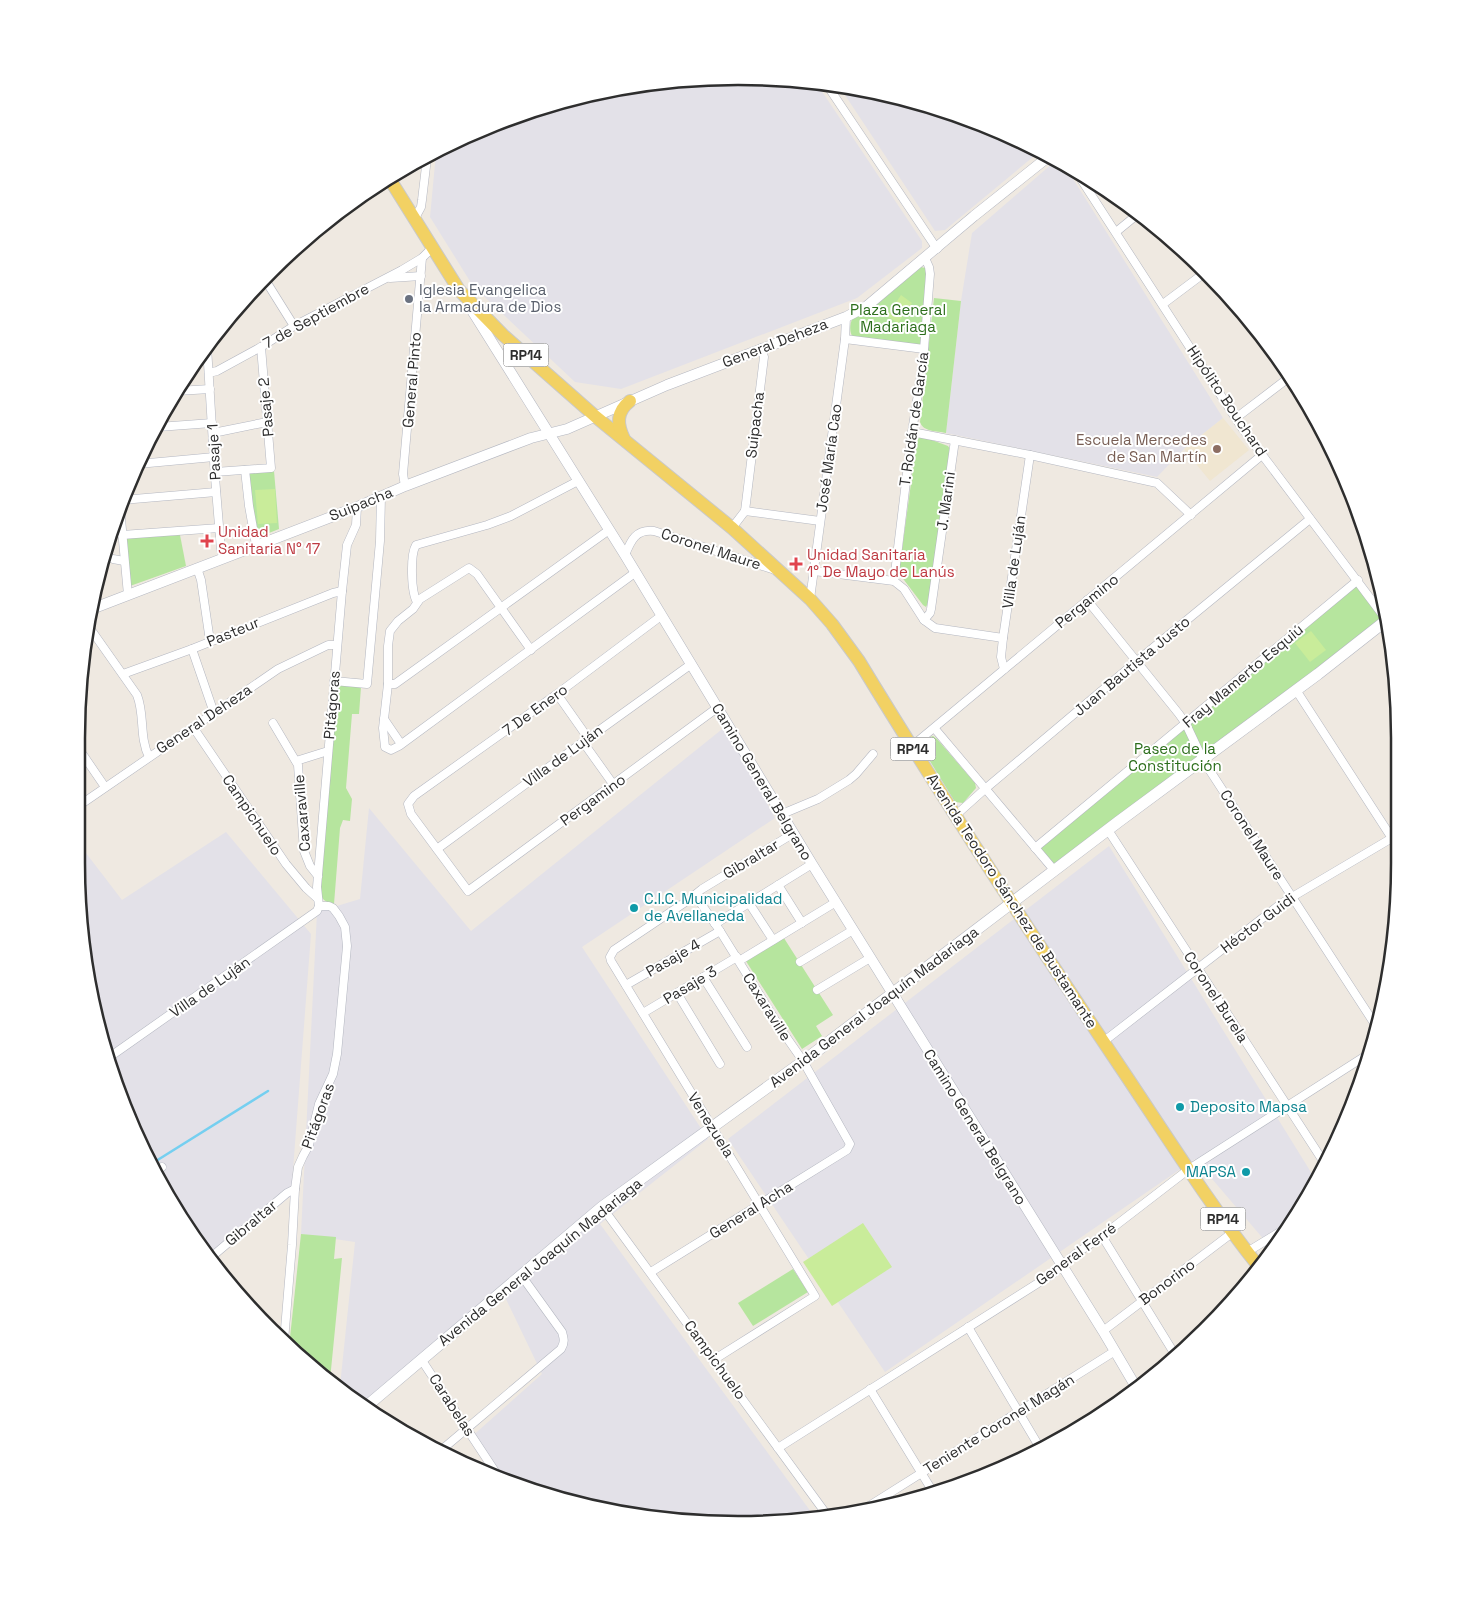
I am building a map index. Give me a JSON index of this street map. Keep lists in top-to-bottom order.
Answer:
{
  "streets": {
    "main road": [
      "RP14",
      "Camino General Belgrano",
      "Avenida Teodoro Sánchez de Bustamante",
      "Avenida General Joaquín Madariaga"
    ],
    "street": [
      "7 de Septiembre",
      "General Deheza",
      "General Pinto",
      "Hipólito Bouchard",
      "Pasaje 2",
      "T. Roldán de García",
      "Suipacha",
      "Pasaje 1",
      "José María Cao",
      "J. Marini",
      "Coronel Maure",
      "Villa de Luján",
      "Pergamino",
      "Pasteur",
      "Juan Bautista Justo",
      "Fray Mamerto Esquiú",
      "Pitágoras",
      "7 De Enero",
      "Caxaraville",
      "Campichuelo",
      "Gibraltar",
      "Héctor Guidi",
      "Pasaje 4",
      "Pasaje 3",
      "Coronel Burela",
      "Venezuela",
      "General Acha",
      "General Ferré",
      "Bonorino",
      "Carabelas",
      "Teniente Coronel Magán"
    ]
  },
  "crossings": [
    ["7 de Septiembre", "General Pinto"],
    ["7 de Septiembre", "Pasaje 2"],
    ["7 de Septiembre", "Pasaje 1"],
    ["General Deheza", "T. Roldán de García"],
    ["General Deheza", "Suipacha"],
    ["General Deheza", "José María Cao"],
    ["General Deheza", "Pitágoras"],
    ["General Deheza", "Camino General Belgrano"],
    ["General Deheza", "Campichuelo"],
    ["General Deheza", "Avenida Teodoro Sánchez de Bustamante"],
    ["General Pinto", "Suipacha"],
    ["Hipólito Bouchard", "Pergamino"],
    ["Hipólito Bouchard", "Juan Bautista Justo"],
    ["Hipólito Bouchard", "Fray Mamerto Esquiú"],
    ["Pasaje 2", "Pasaje 1"],
    ["Suipacha", "Pasaje 1"],
    ["Suipacha", "Pitágoras"],
    ["Suipacha", "Camino General Belgrano"],
    ["José María Cao", "Avenida Teodoro Sánchez de Bustamante"],
    ["Coronel Maure", "Pergamino"],
    ["Coronel Maure", "Juan Bautista Justo"],
    ["Coronel Maure", "Fray Mamerto Esquiú"],
    ["Coronel Maure", "Camino General Belgrano"],
    ["Coronel Maure", "Avenida Teodoro Sánchez de Bustamante"],
    ["Coronel Maure", "Héctor Guidi"],
    ["Coronel Maure", "Avenida General Joaquín Madariaga"],
    ["Villa de Luján", "Pergamino"],
    ["Villa de Luján", "Pitágoras"],
    ["Villa de Luján", "7 De Enero"],
    ["Villa de Luján", "Camino General Belgrano"],
    ["Villa de Luján", "Campichuelo"],
    ["Pergamino", "7 De Enero"],
    ["Pergamino", "Camino General Belgrano"],
    ["Pergamino", "Avenida Teodoro Sánchez de Bustamante"],
    ["Pasteur", "Pitágoras"],
    ["Juan Bautista Justo", "Avenida Teodoro Sánchez de Bustamante"],
    ["Pitágoras", "Caxaraville"],
    ["Pitágoras", "Campichuelo"],
    ["Pitágoras", "Gibraltar"],
    ["7 De Enero", "Camino General Belgrano"],
    ["Camino General Belgrano", "Gibraltar"],
    ["Camino General Belgrano", "Avenida Teodoro Sánchez de Bustamante"],
    ["Camino General Belgrano", "Pasaje 4"],
    ["Camino General Belgrano", "Pasaje 3"],
    ["Camino General Belgrano", "Avenida General Joaquín Madariaga"],
    ["Camino General Belgrano", "General Ferré"],
    ["Camino General Belgrano", "Bonorino"],
    ["Camino General Belgrano", "Teniente Coronel Magán"],
    ["Caxaraville", "Gibraltar"],
    ["Caxaraville", "Pasaje 4"],
    ["Caxaraville", "Pasaje 3"],
    ["Caxaraville", "Avenida General Joaquín Madariaga"],
    ["Caxaraville", "General Acha"],
    ["Campichuelo", "Avenida General Joaquín Madariaga"],
    ["Campichuelo", "Venezuela"],
    ["Campichuelo", "General Acha"],
    ["Campichuelo", "General Ferré"],
    ["Gibraltar", "Venezuela"],
    ["Avenida Teodoro Sánchez de Bustamante", "Héctor Guidi"],
    ["Avenida Teodoro Sánchez de Bustamante", "Avenida General Joaquín Madariaga"],
    ["Avenida Teodoro Sánchez de Bustamante", "General Ferré"],
    ["Avenida Teodoro Sánchez de Bustamante", "Bonorino"],
    ["Héctor Guidi", "Coronel Burela"],
    ["Pasaje 4", "Venezuela"],
    ["Pasaje 3", "Venezuela"],
    ["Coronel Burela", "Avenida General Joaquín Madariaga"],
    ["Coronel Burela", "General Ferré"],
    ["Avenida General Joaquín Madariaga", "Venezuela"],
    ["Avenida General Joaquín Madariaga", "Carabelas"],
    ["Venezuela", "General Acha"]
  ],
  "parks": ["Plaza General Madariaga", "Paseo de la Constitución"],
  "places": {
    "other": [
      "Iglesia Evangelica la Armadura de Dios",
      "Escuela Mercedes de San Martín",
      "C.I.C. Municipalidad de Avellaneda",
      "Deposito Mapsa",
      "MAPSA"
    ],
    "health": ["Unidad Sanitaria N° 17", "Unidad Sanitaria 1° De Mayo de Lanús"]
  }
}
